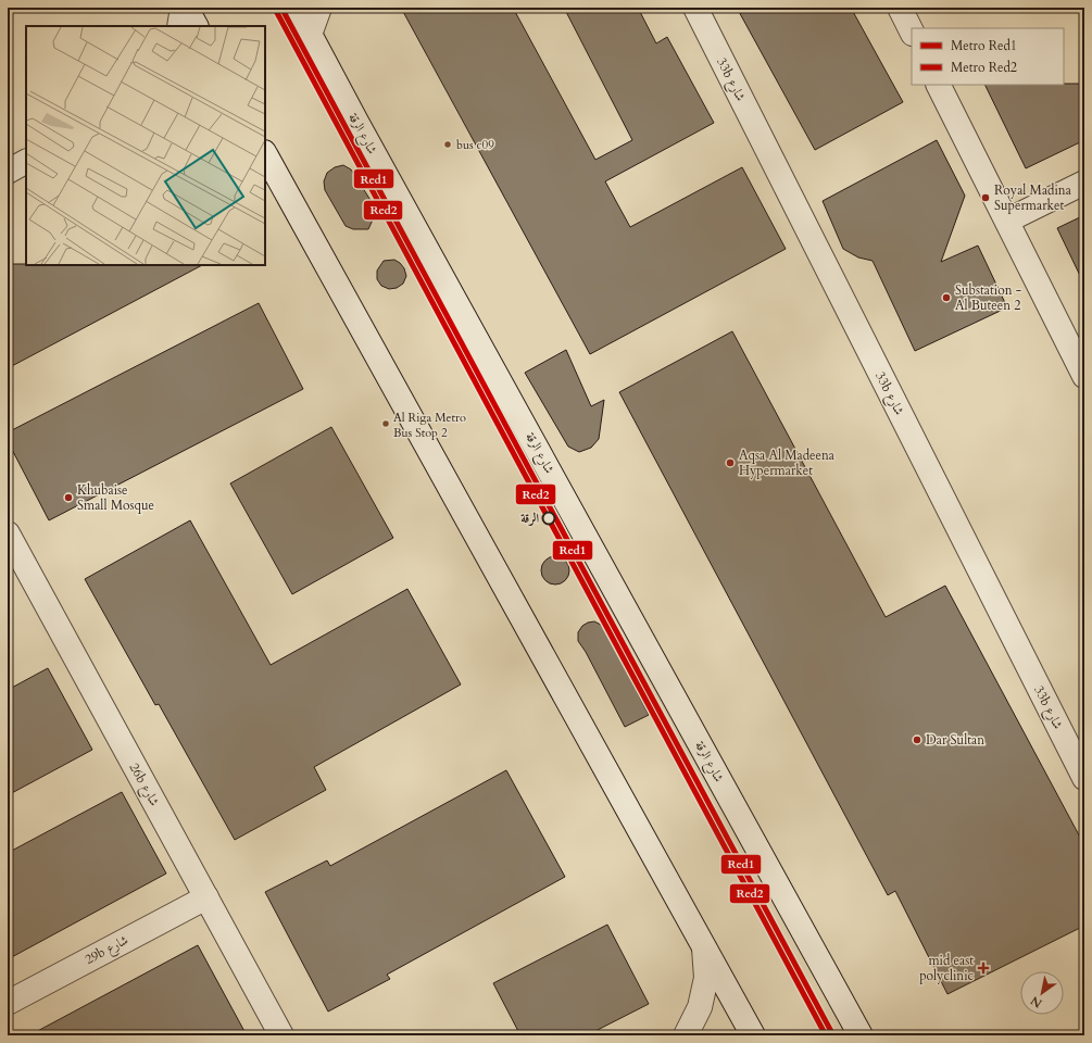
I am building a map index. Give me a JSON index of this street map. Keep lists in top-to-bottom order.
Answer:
{
  "streets": {
    "street": [
      "33b شارع",
      "شارع الرقة",
      "26b شارع",
      "29b شارع"
    ]
  },
  "crossings": [
    ["26b شارع", "29b شارع"]
  ],
  "places": {
    "other": [
      "bus c09",
      "Royal Madina Supermarket",
      "Substation - Al Buteen 2",
      "Al Riga Metro Bus Stop 2",
      "Aqsa Al Madeena Hypermarket",
      "Khubaise Small Mosque",
      "الرقة",
      "Dar Sultan"
    ],
    "health": ["mid east polyclinic"]
  },
  "lines": ["metro line Red1", "metro line Red2"],
  "legend": ["Metro Red1", "Metro Red2"],
  "north": "bottom left"
}
